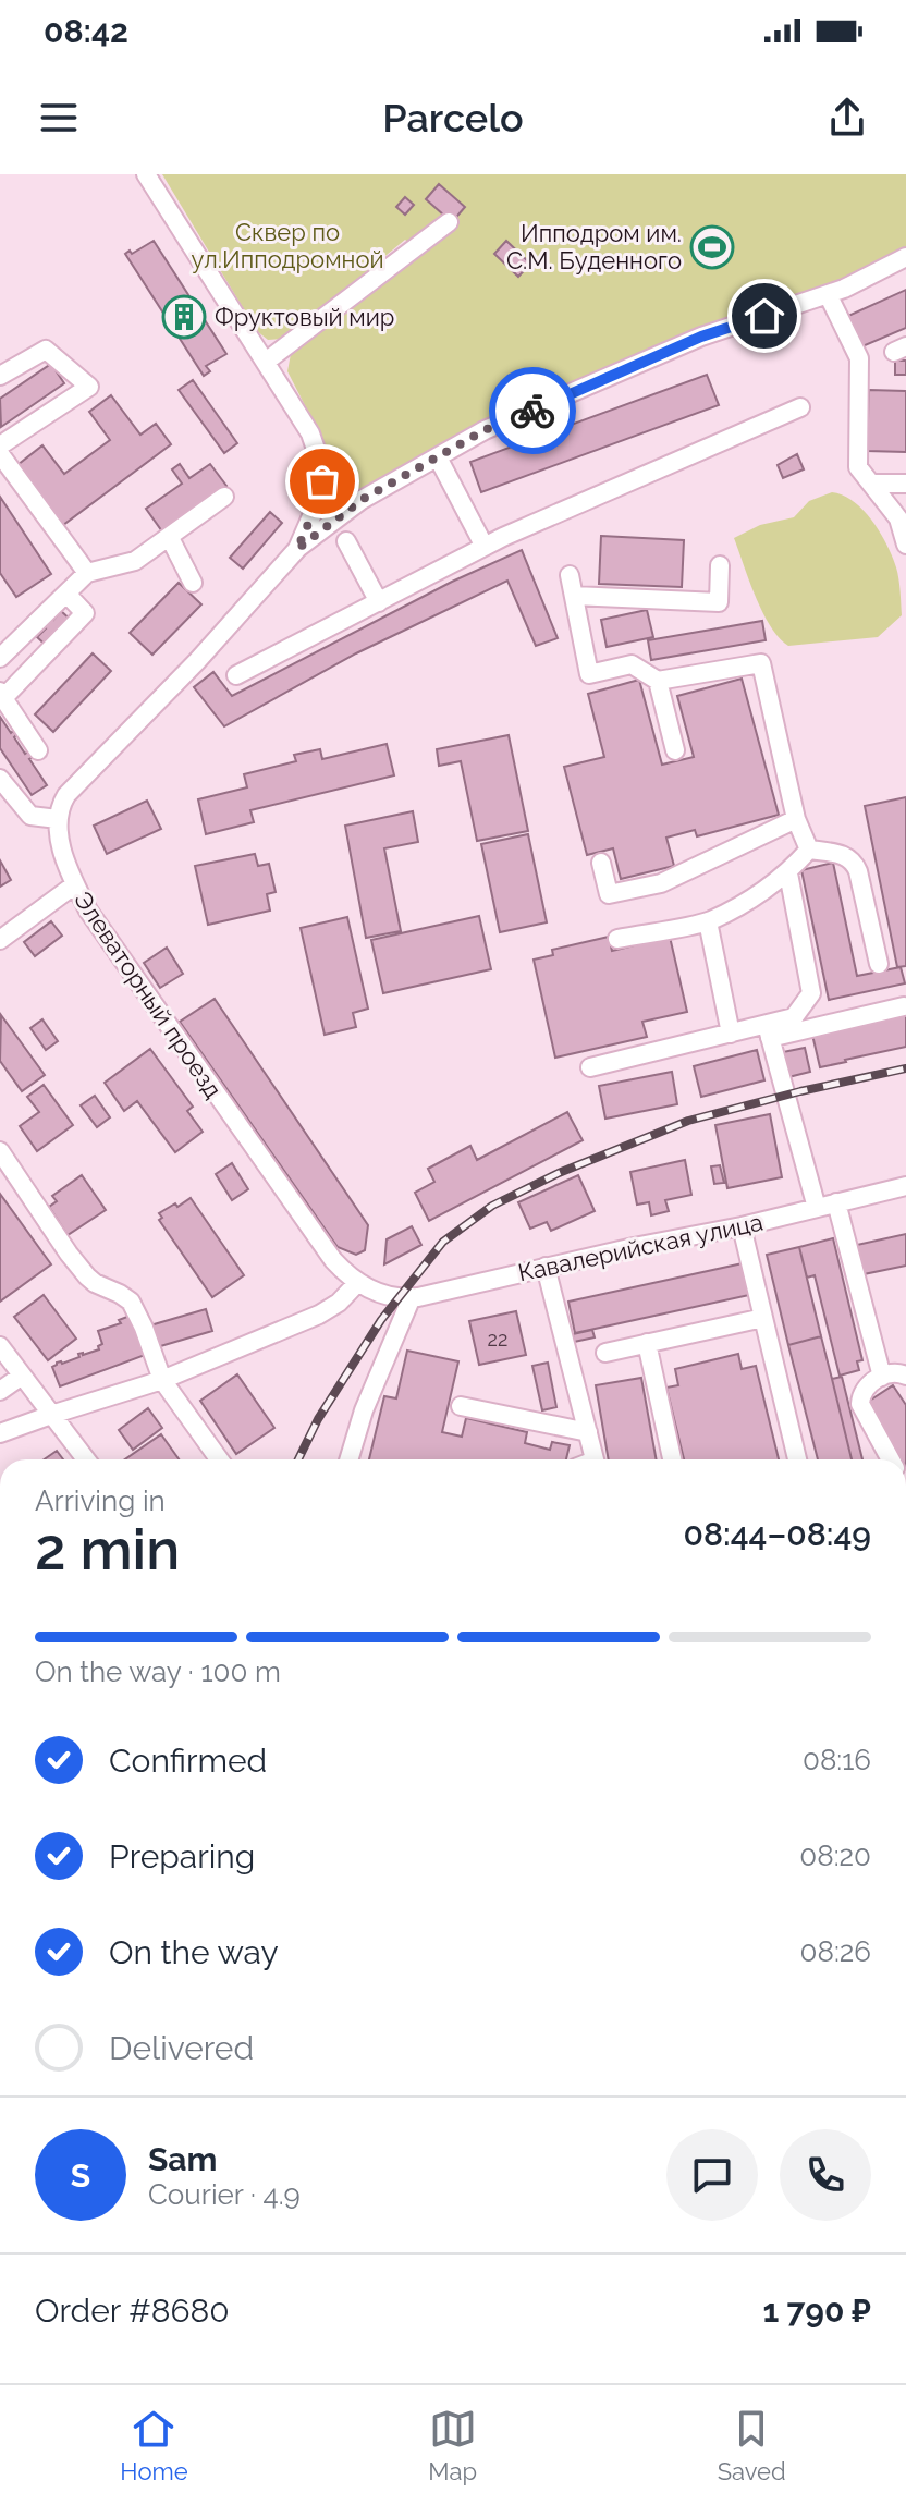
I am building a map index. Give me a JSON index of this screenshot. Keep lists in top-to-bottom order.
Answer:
{
  "streets": {
    "street": ["Элеваторный проезд", "Кавалерийская улица"]
  },
  "crossings": [
    ["Элеваторный проезд", "Кавалерийская улица"]
  ],
  "parks": ["Сквер по ул.Ипподромной"],
  "places": {
    "sports": ["Ипподром им. С.М. Буденного"],
    "building": ["Фруктовый мир"]
  },
  "house_numbers": ["22"],
  "page": {
    "status": "08:42",
    "header": "Parcelo",
    "heading": ["2 min", "Arriving in", "08:44–08:49"],
    "panel": [
      "Sam",
      "Courier · 4.9",
      "Order #8680",
      "1 790 ₽"
    ],
    "bar": "On the way · 100 m",
    "list": [
      ["Confirmed", "08:16"],
      ["Preparing", "08:20"],
      ["On the way", "08:26"],
      "Delivered"
    ],
    "round": "S",
    "tabs": ["Home", "Map", "Saved"]
  }
}
